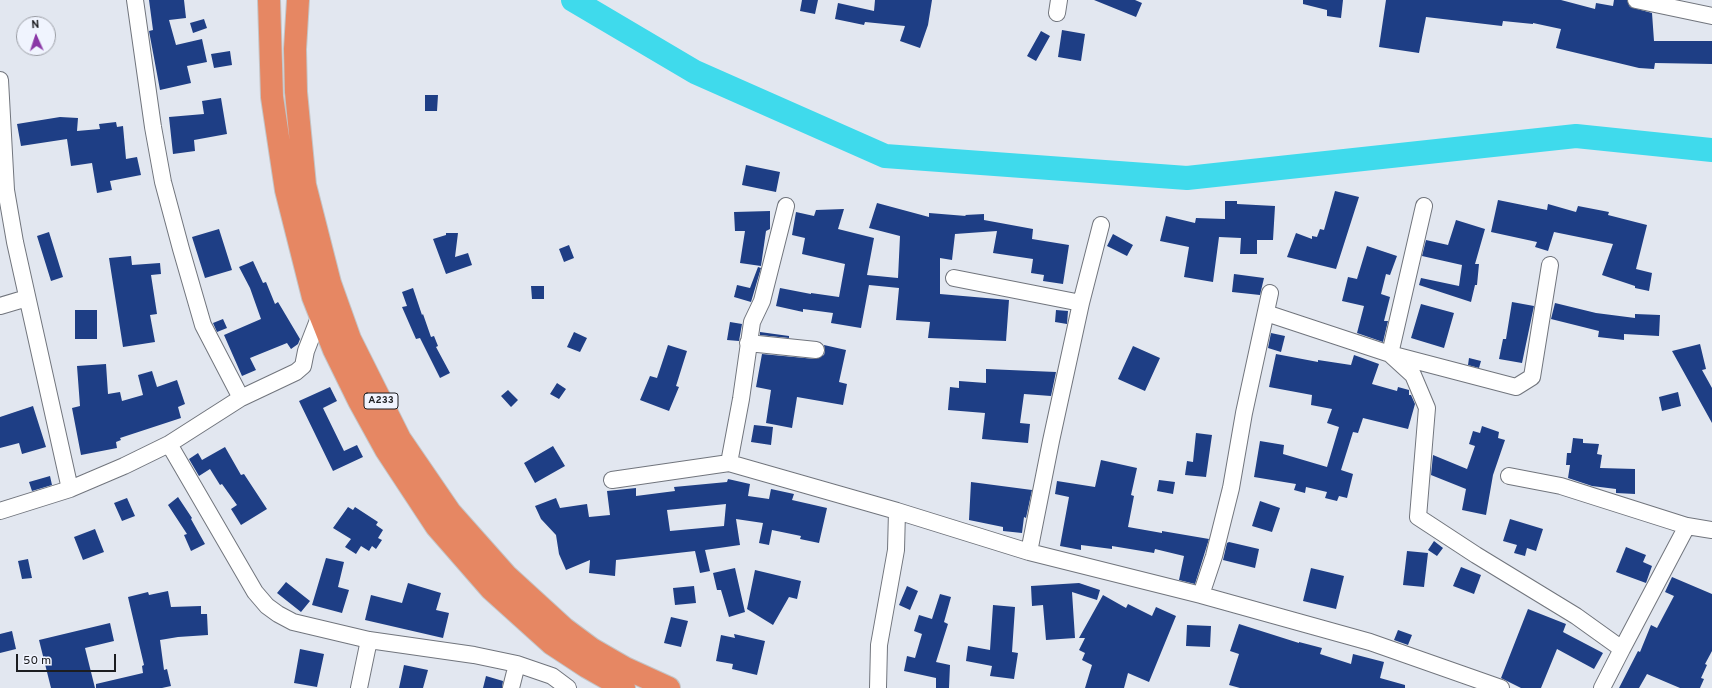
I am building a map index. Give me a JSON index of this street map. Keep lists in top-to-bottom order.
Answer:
{
  "streets": {
    "highway": ["A233"]
  },
  "scale_bar": "50 m",
  "north": "top"
}
